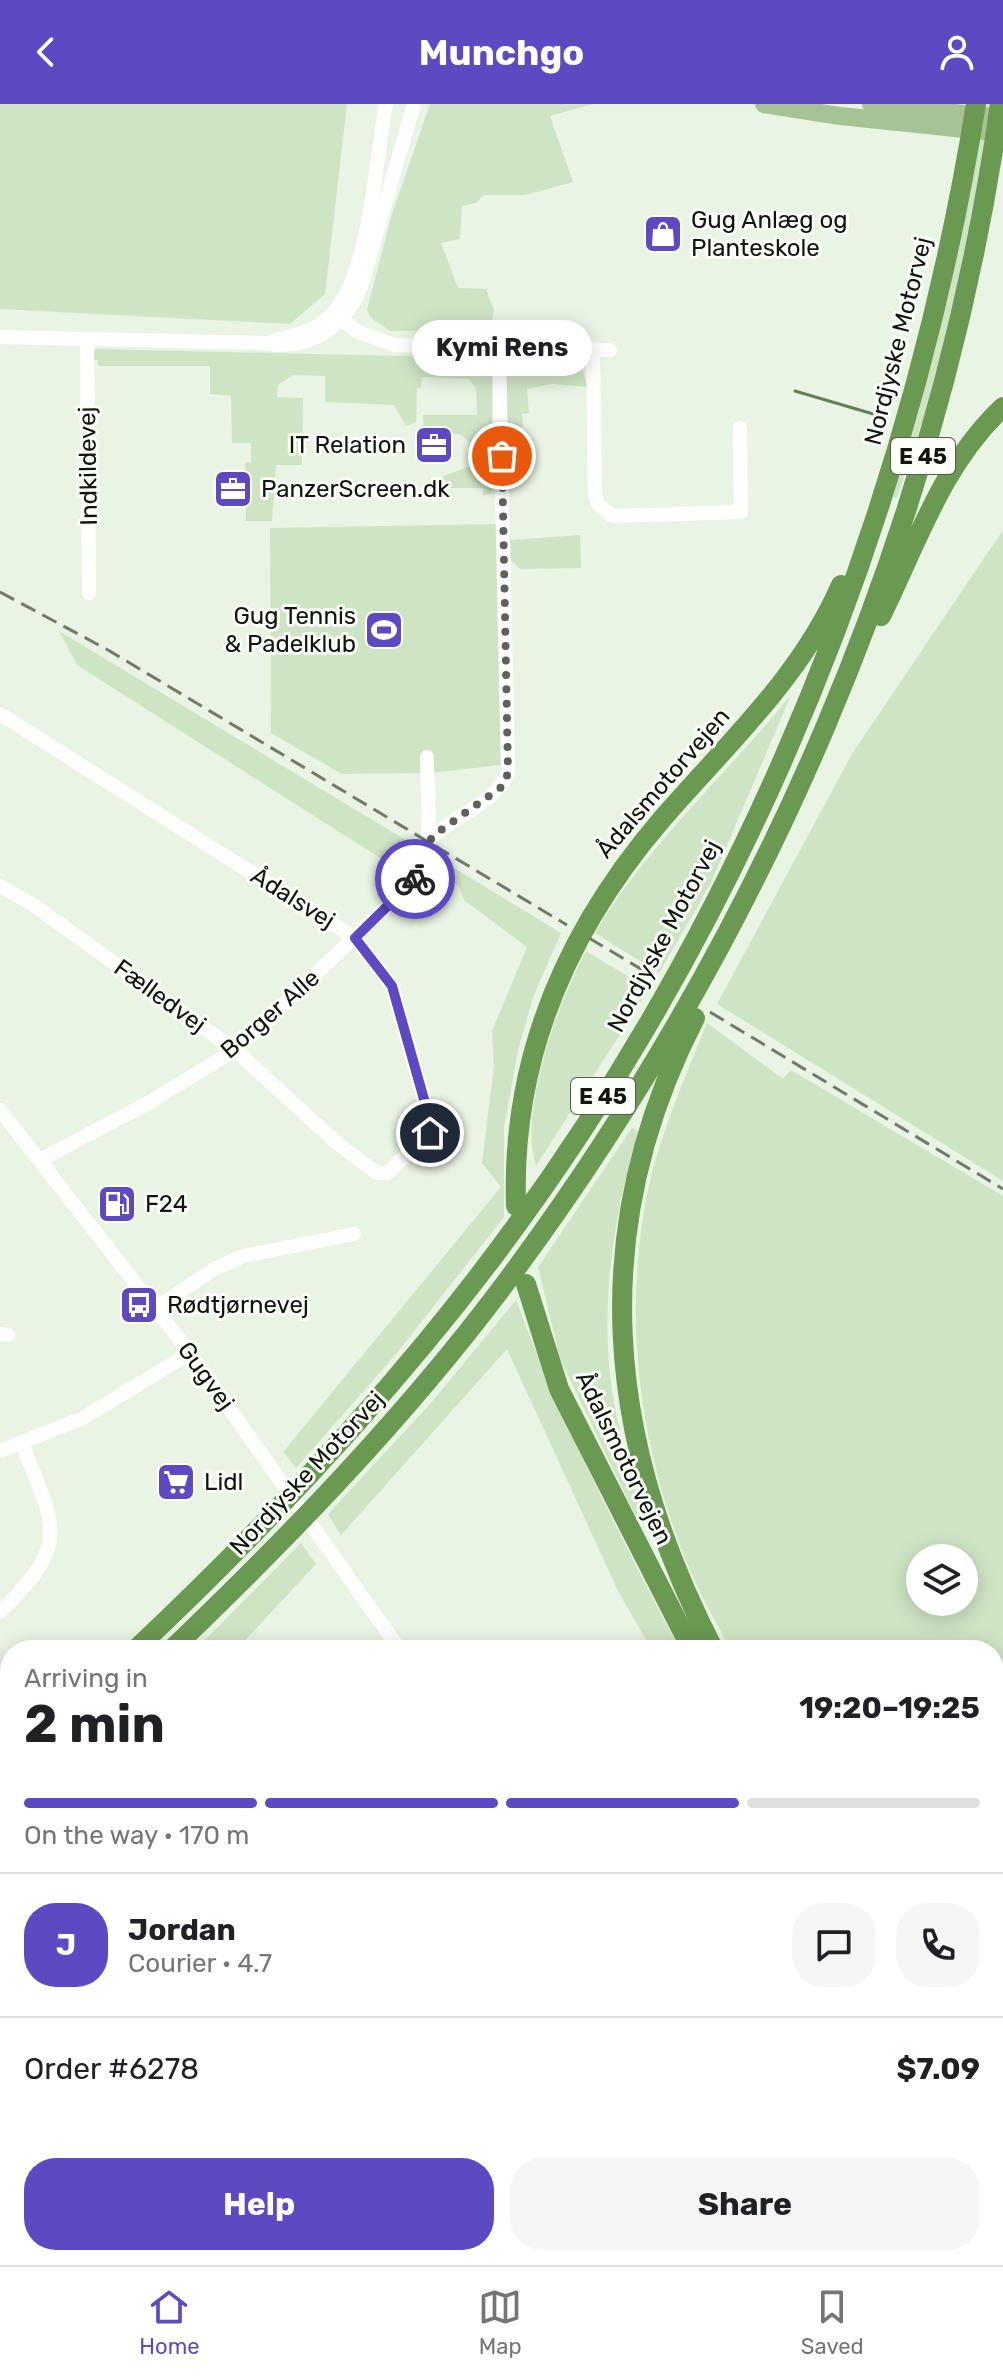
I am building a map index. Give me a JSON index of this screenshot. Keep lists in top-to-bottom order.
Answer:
{
  "streets": {
    "highway": ["Nordjyske Motorvej", "E 45", "Ådalsmotorvejen"],
    "street": [
      "Indkildevej",
      "Ådalsvej",
      "Fælledvej",
      "Borger Alle",
      "Gugvej"
    ]
  },
  "crossings": [
    ["Nordjyske Motorvej", "Ådalsmotorvejen"],
    ["Ådalsvej", "Fælledvej"],
    ["Ådalsvej", "Borger Alle"],
    ["Fælledvej", "Borger Alle"],
    ["Borger Alle", "Gugvej"]
  ],
  "places": {
    "shop": ["Gug Anlæg og Planteskole"],
    "office": ["IT Relation", "PanzerScreen.dk"],
    "other": ["Kymi Rens"],
    "sports": ["Gug Tennis & Padelklub"],
    "fuel station": ["F24"],
    "bus stop": ["Rødtjørnevej"],
    "supermarket": ["Lidl"]
  },
  "page": {
    "header": "Munchgo",
    "bubble": "Kymi Rens",
    "heading": ["2 min", "Arriving in", "19:20–19:25"],
    "panel": [
      "Jordan",
      "Courier · 4.7",
      "Order #6278",
      "$7.09"
    ],
    "bar": "On the way · 170 m",
    "round": "J",
    "buttons": ["Help", "Share"],
    "tabs": ["Home", "Map", "Saved"]
  }
}
